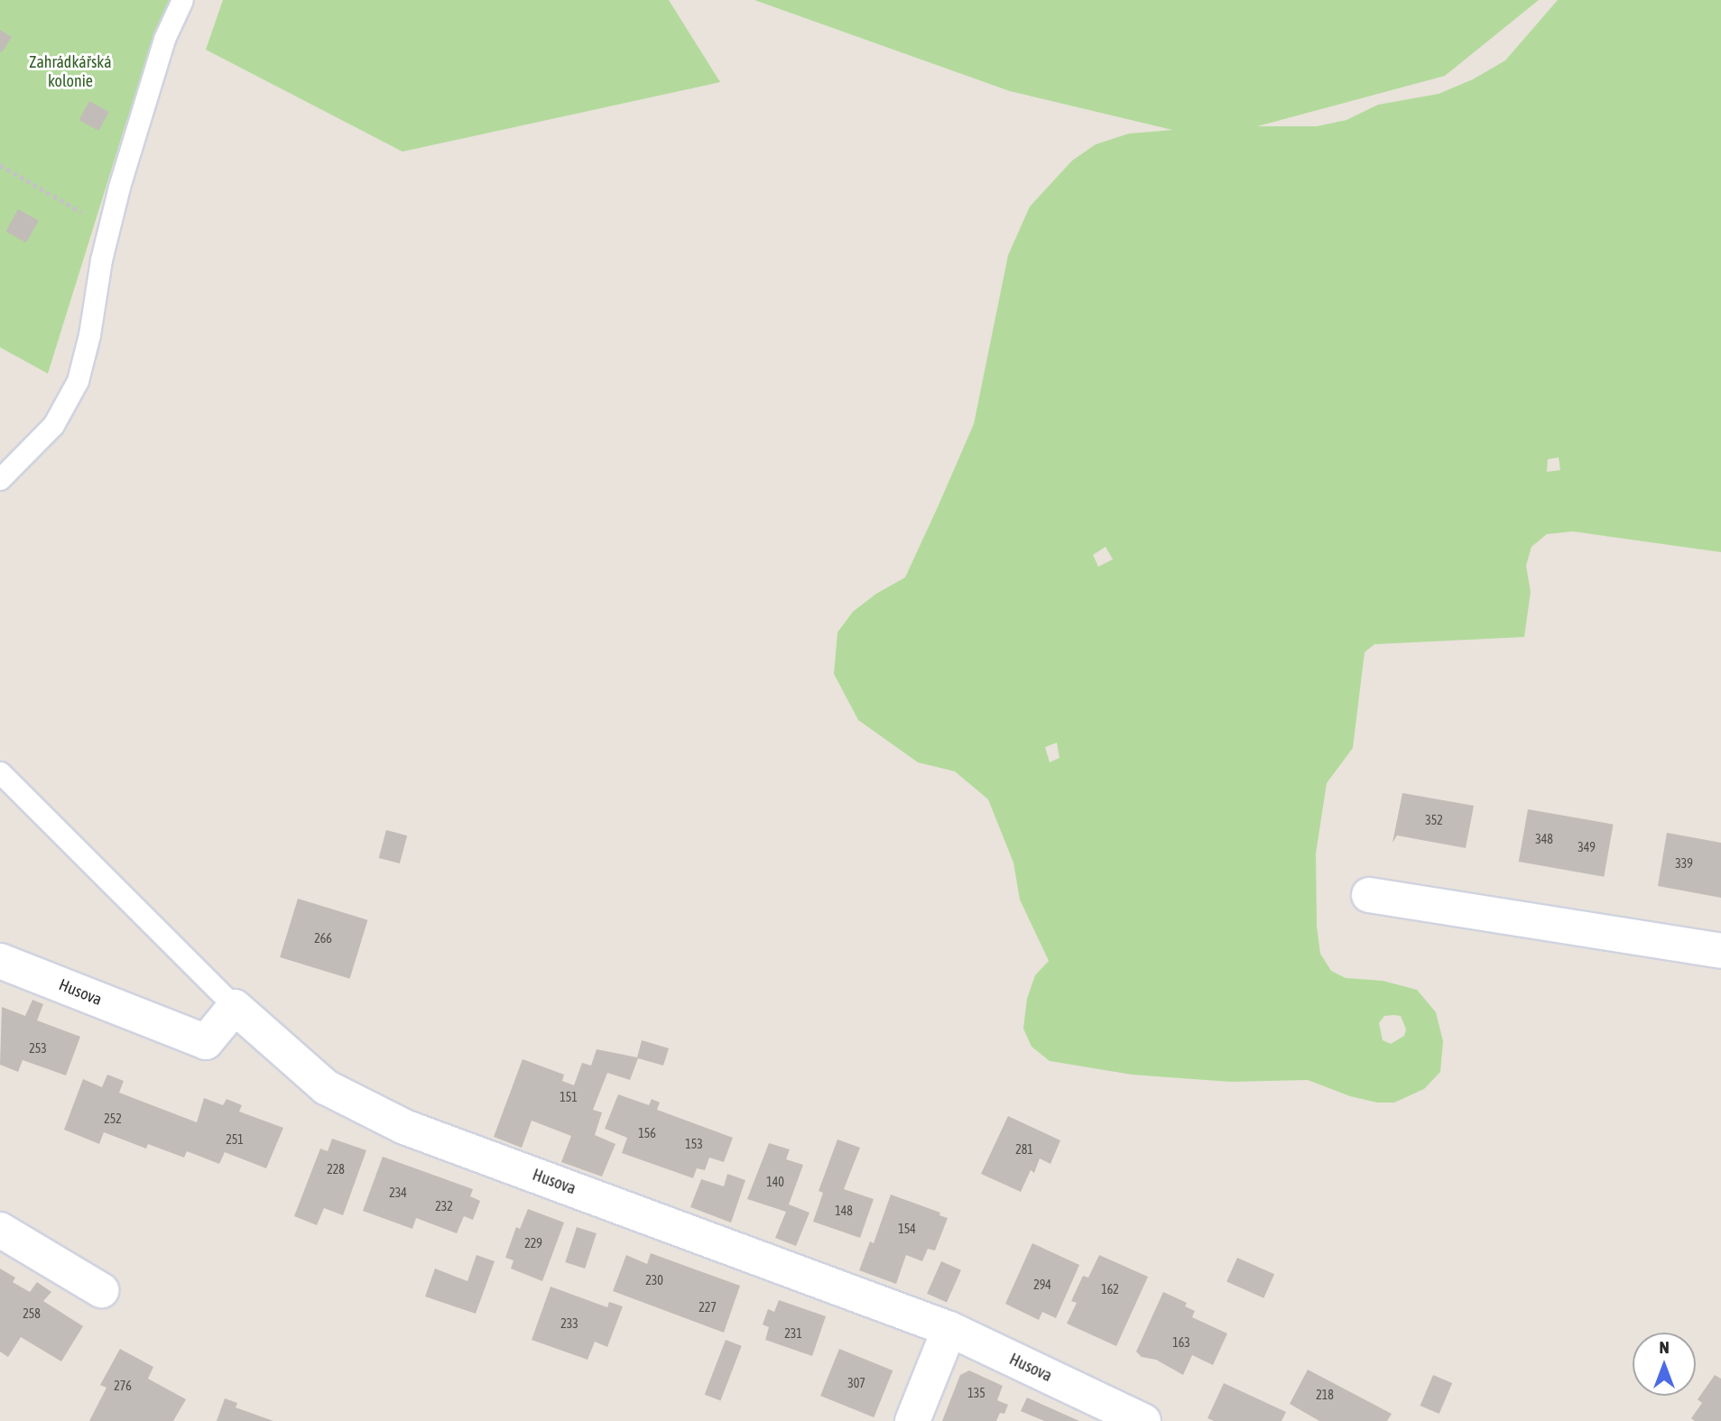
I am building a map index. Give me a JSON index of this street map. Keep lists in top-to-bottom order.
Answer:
{
  "streets": {
    "street": ["Husova"]
  },
  "parks": ["Zahrádkářská kolonie"],
  "house_numbers": [
    "352",
    "348",
    "349",
    "339",
    "266",
    "253",
    "151",
    "252",
    "156",
    "251",
    "153",
    "281",
    "228",
    "140",
    "234",
    "232",
    "148",
    "154",
    "229",
    "230",
    "294",
    "162",
    "227",
    "258",
    "233",
    "231",
    "163",
    "307",
    "276",
    "135",
    "218"
  ],
  "north": "top"
}
